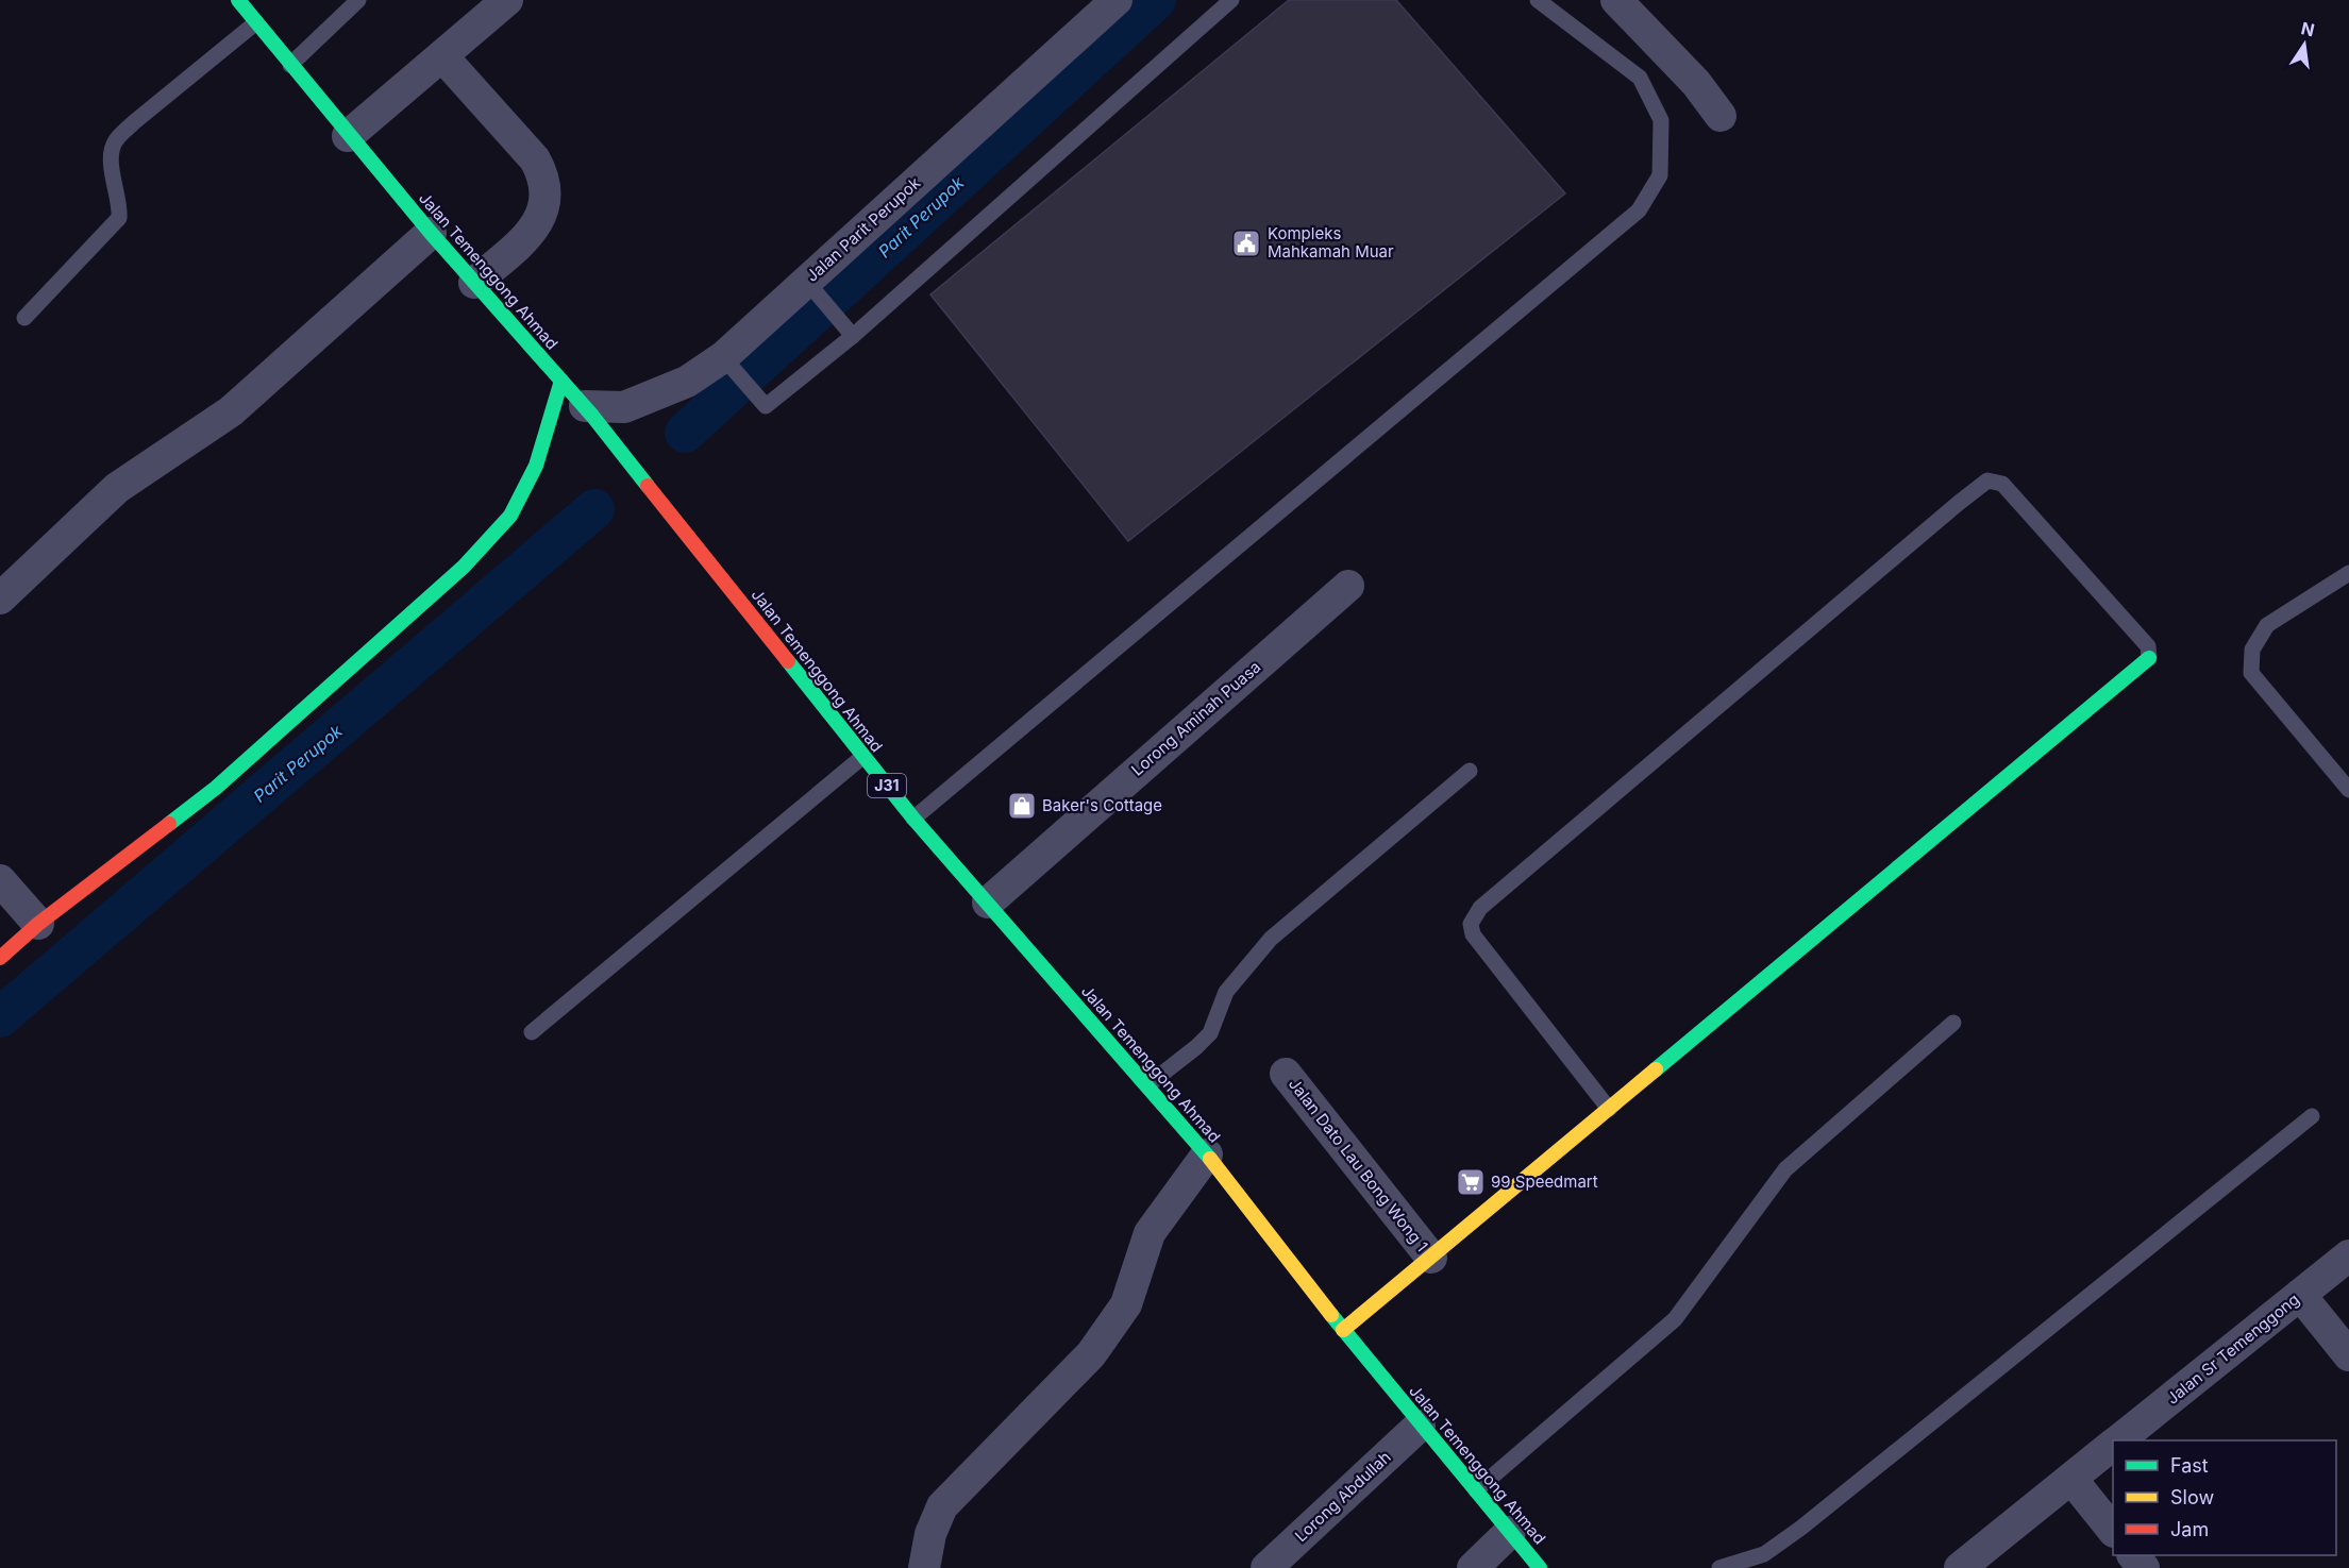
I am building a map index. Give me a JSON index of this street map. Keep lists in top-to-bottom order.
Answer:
{
  "streets": {
    "main road": ["Jalan Temenggong Ahmad", "J31"],
    "street": [
      "Jalan Parit Perupok",
      "Lorong Aminah Puasa",
      "Jalan Dato Lau Bong Wong 1",
      "Jalan Sr Temenggong",
      "Lorong Abdullah"
    ]
  },
  "crossings": [
    ["Jalan Parit Perupok", "Jalan Temenggong Ahmad"],
    ["Jalan Temenggong Ahmad", "Lorong Aminah Puasa"],
    ["Jalan Temenggong Ahmad", "Lorong Abdullah"]
  ],
  "water": ["Parit Perupok"],
  "places": {
    "public building": ["Kompleks Mahkamah Muar"],
    "shop": ["Baker's Cottage"],
    "supermarket": ["99 Speedmart"]
  },
  "legend": ["Fast", "Slow", "Jam"],
  "north": "top"
}
